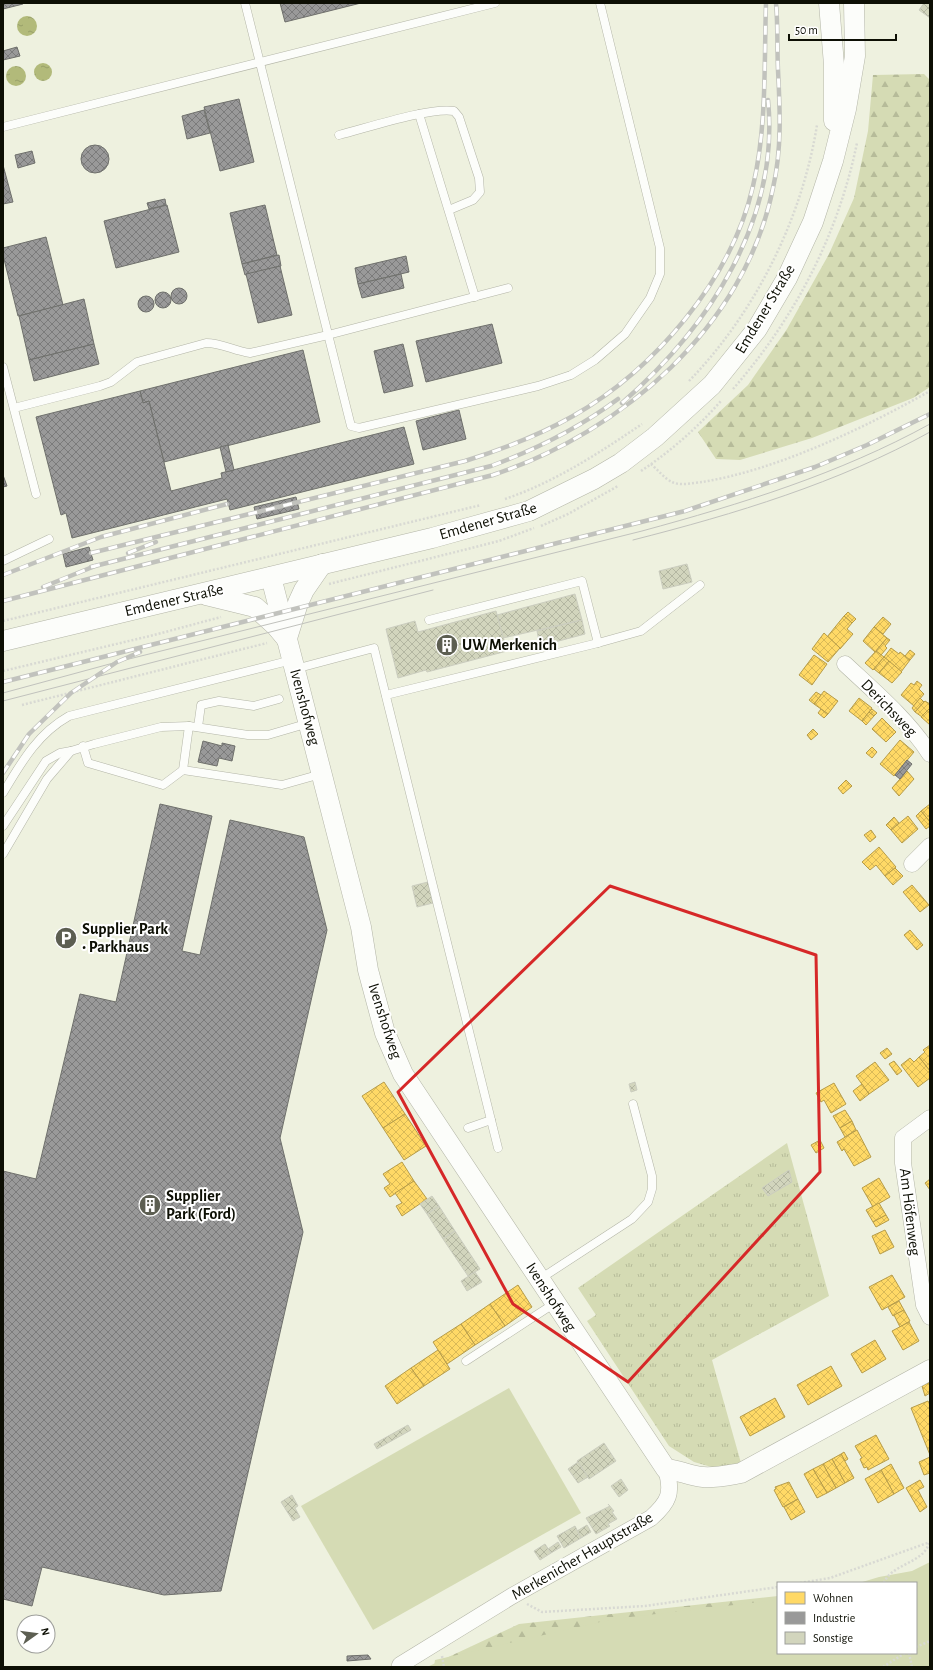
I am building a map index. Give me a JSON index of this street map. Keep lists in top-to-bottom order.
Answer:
{
  "streets": {
    "street": [
      "Emdener Straße",
      "Ivenshofweg",
      "Derichsweg",
      "Am Höfenweg",
      "Merkenicher Hauptstraße"
    ]
  },
  "crossings": [
    ["Emdener Straße", "Ivenshofweg"],
    ["Ivenshofweg", "Merkenicher Hauptstraße"]
  ],
  "places": {
    "building": ["UW Merkenich", "Supplier Park (Ford)"],
    "parking": ["Supplier Park • Parkhaus"]
  },
  "legend": ["Wohnen", "Industrie", "Sonstige"],
  "scale_bar": "50 m",
  "north": "right"
}
